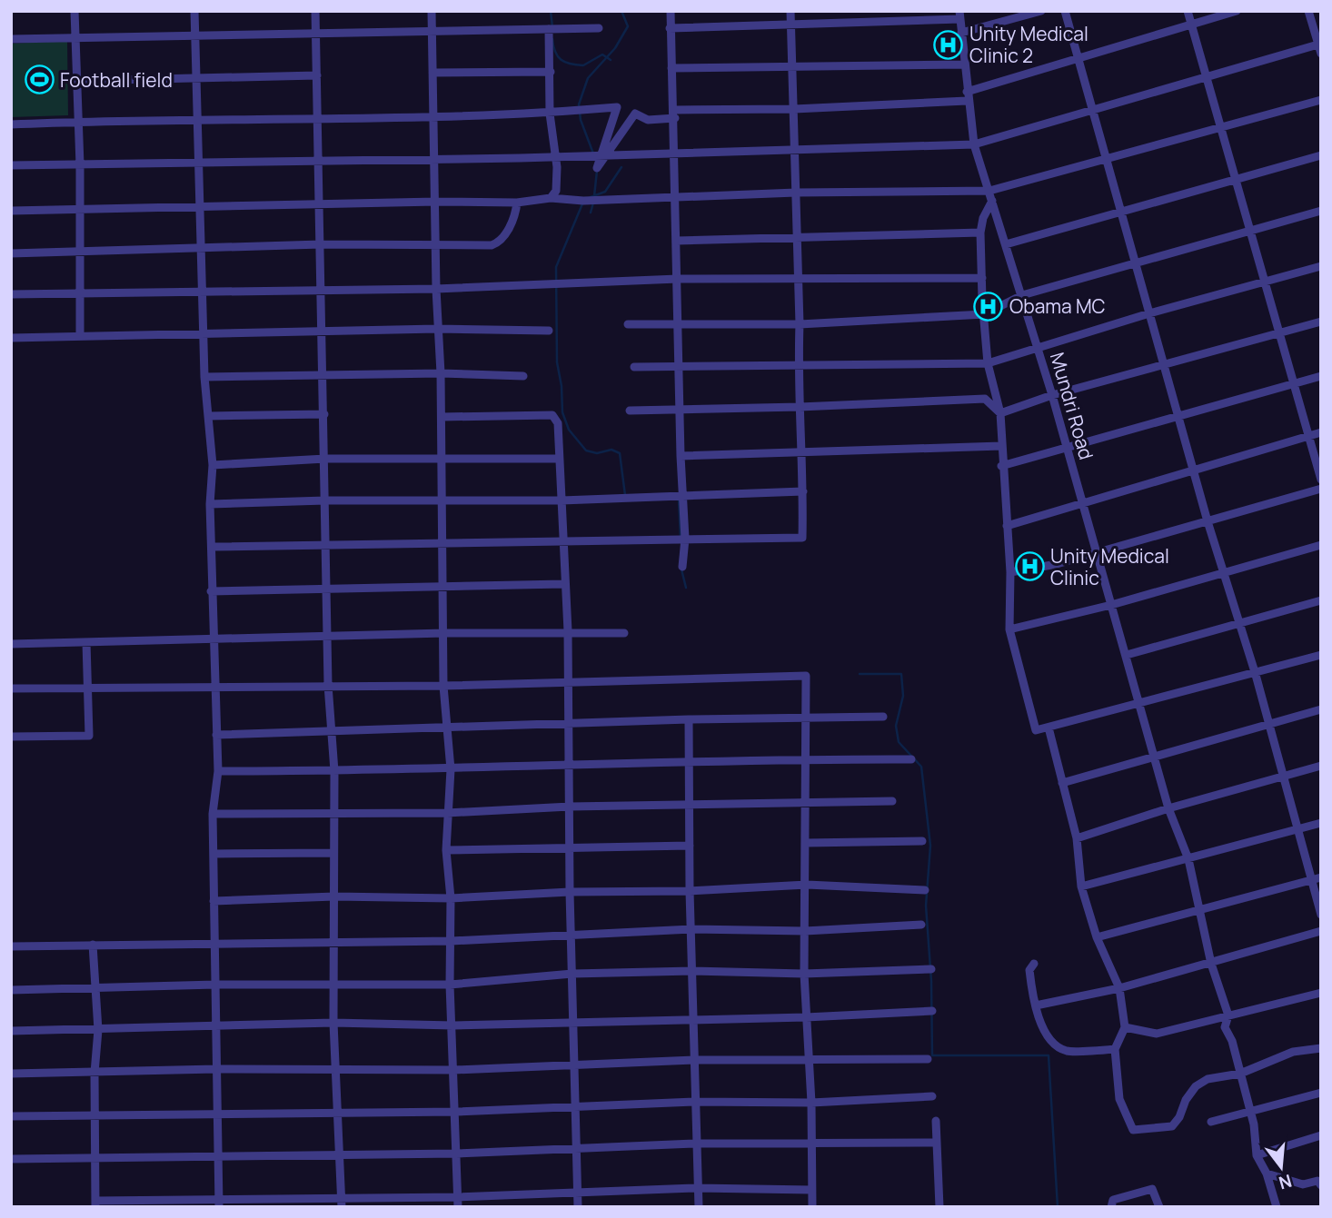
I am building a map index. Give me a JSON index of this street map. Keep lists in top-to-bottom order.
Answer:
{
  "streets": {
    "street": ["Mundri Road"]
  },
  "places": {
    "hospital": ["Unity Medical Clinic 2", "Obama MC", "Unity Medical Clinic"],
    "sports": ["Football field"]
  },
  "north": "bottom"
}
